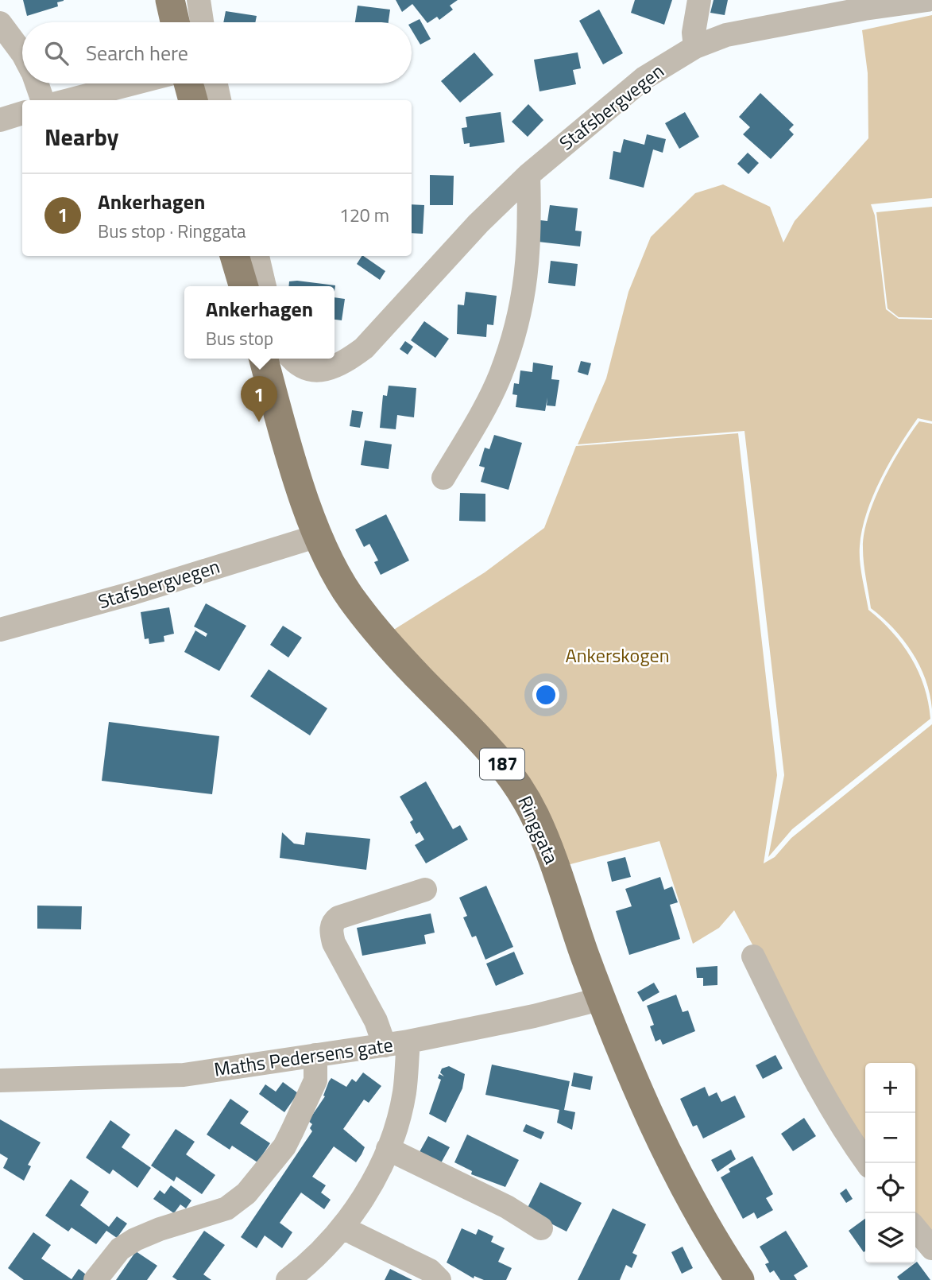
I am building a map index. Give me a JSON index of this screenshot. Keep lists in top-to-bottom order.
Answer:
{
  "streets": {
    "main road": ["187", "Ringgata"],
    "street": ["Stafsbergvegen", "Maths Pedersens gate"]
  },
  "crossings": [
    ["Stafsbergvegen", "Ringgata"],
    ["Ringgata", "Maths Pedersens gate"]
  ],
  "parks": ["Ankerskogen"],
  "page": {
    "search": "Search here",
    "heading": "Nearby",
    "list": [
      {
        "mark": "1",
        "name": "Ankerhagen",
        "note": "Bus stop · Ringgata",
        "value": "120 m"
      }
    ],
    "popup": ["Ankerhagen", "Bus stop"],
    "pins": "1",
    "map_buttons": ["+", "−"]
  }
}
